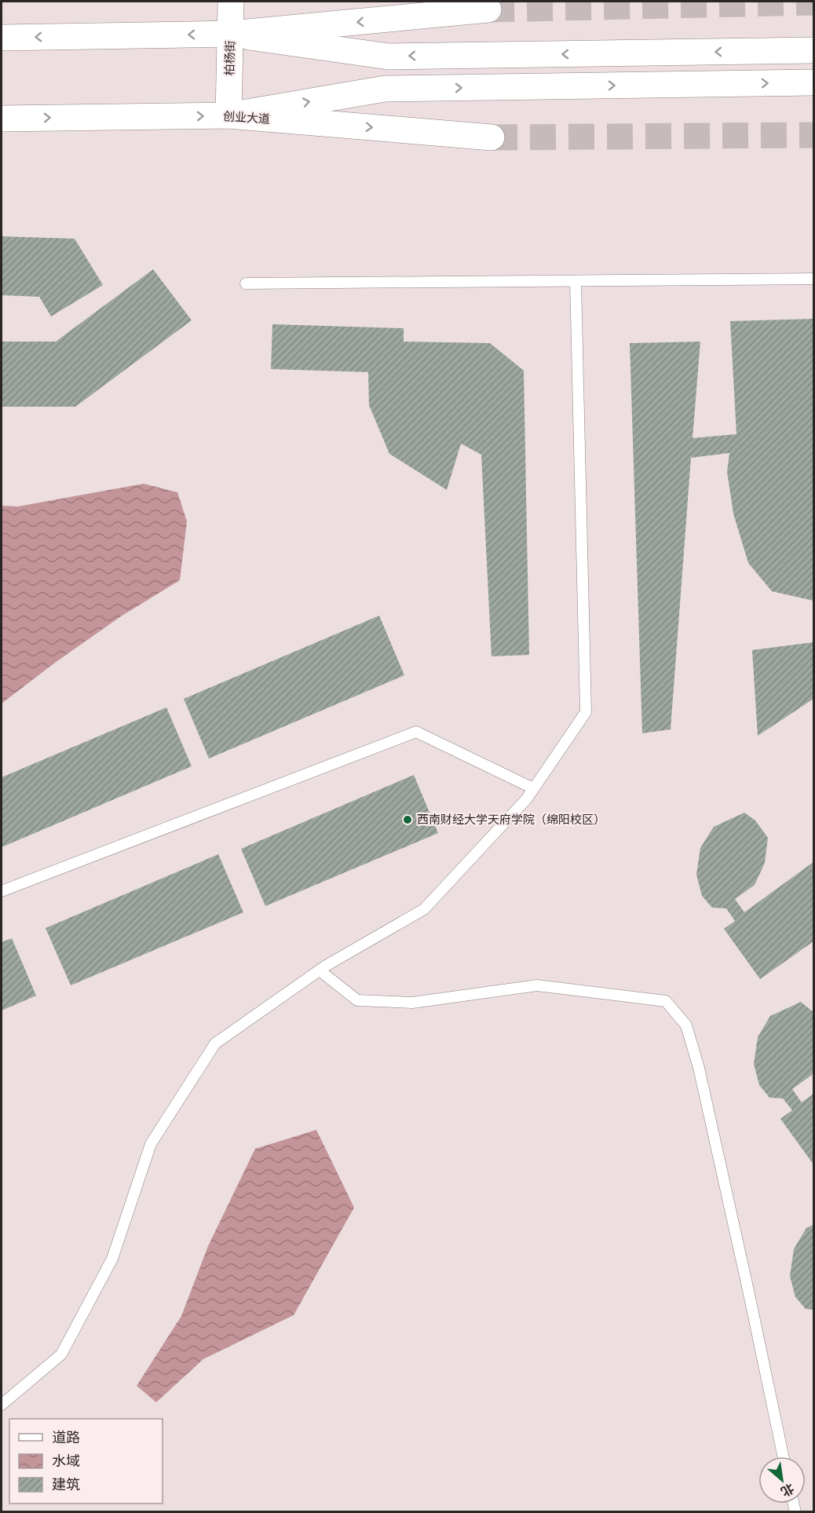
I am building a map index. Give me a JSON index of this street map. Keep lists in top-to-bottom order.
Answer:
{
  "streets": {
    "street": ["柏杨街", "创业大道"]
  },
  "crossings": [
    ["柏杨街", "创业大道"]
  ],
  "places": ["西南财经大学天府学院（绵阳校区）"],
  "legend": ["道路", "水域", "建筑"],
  "north": "bottom right"
}
